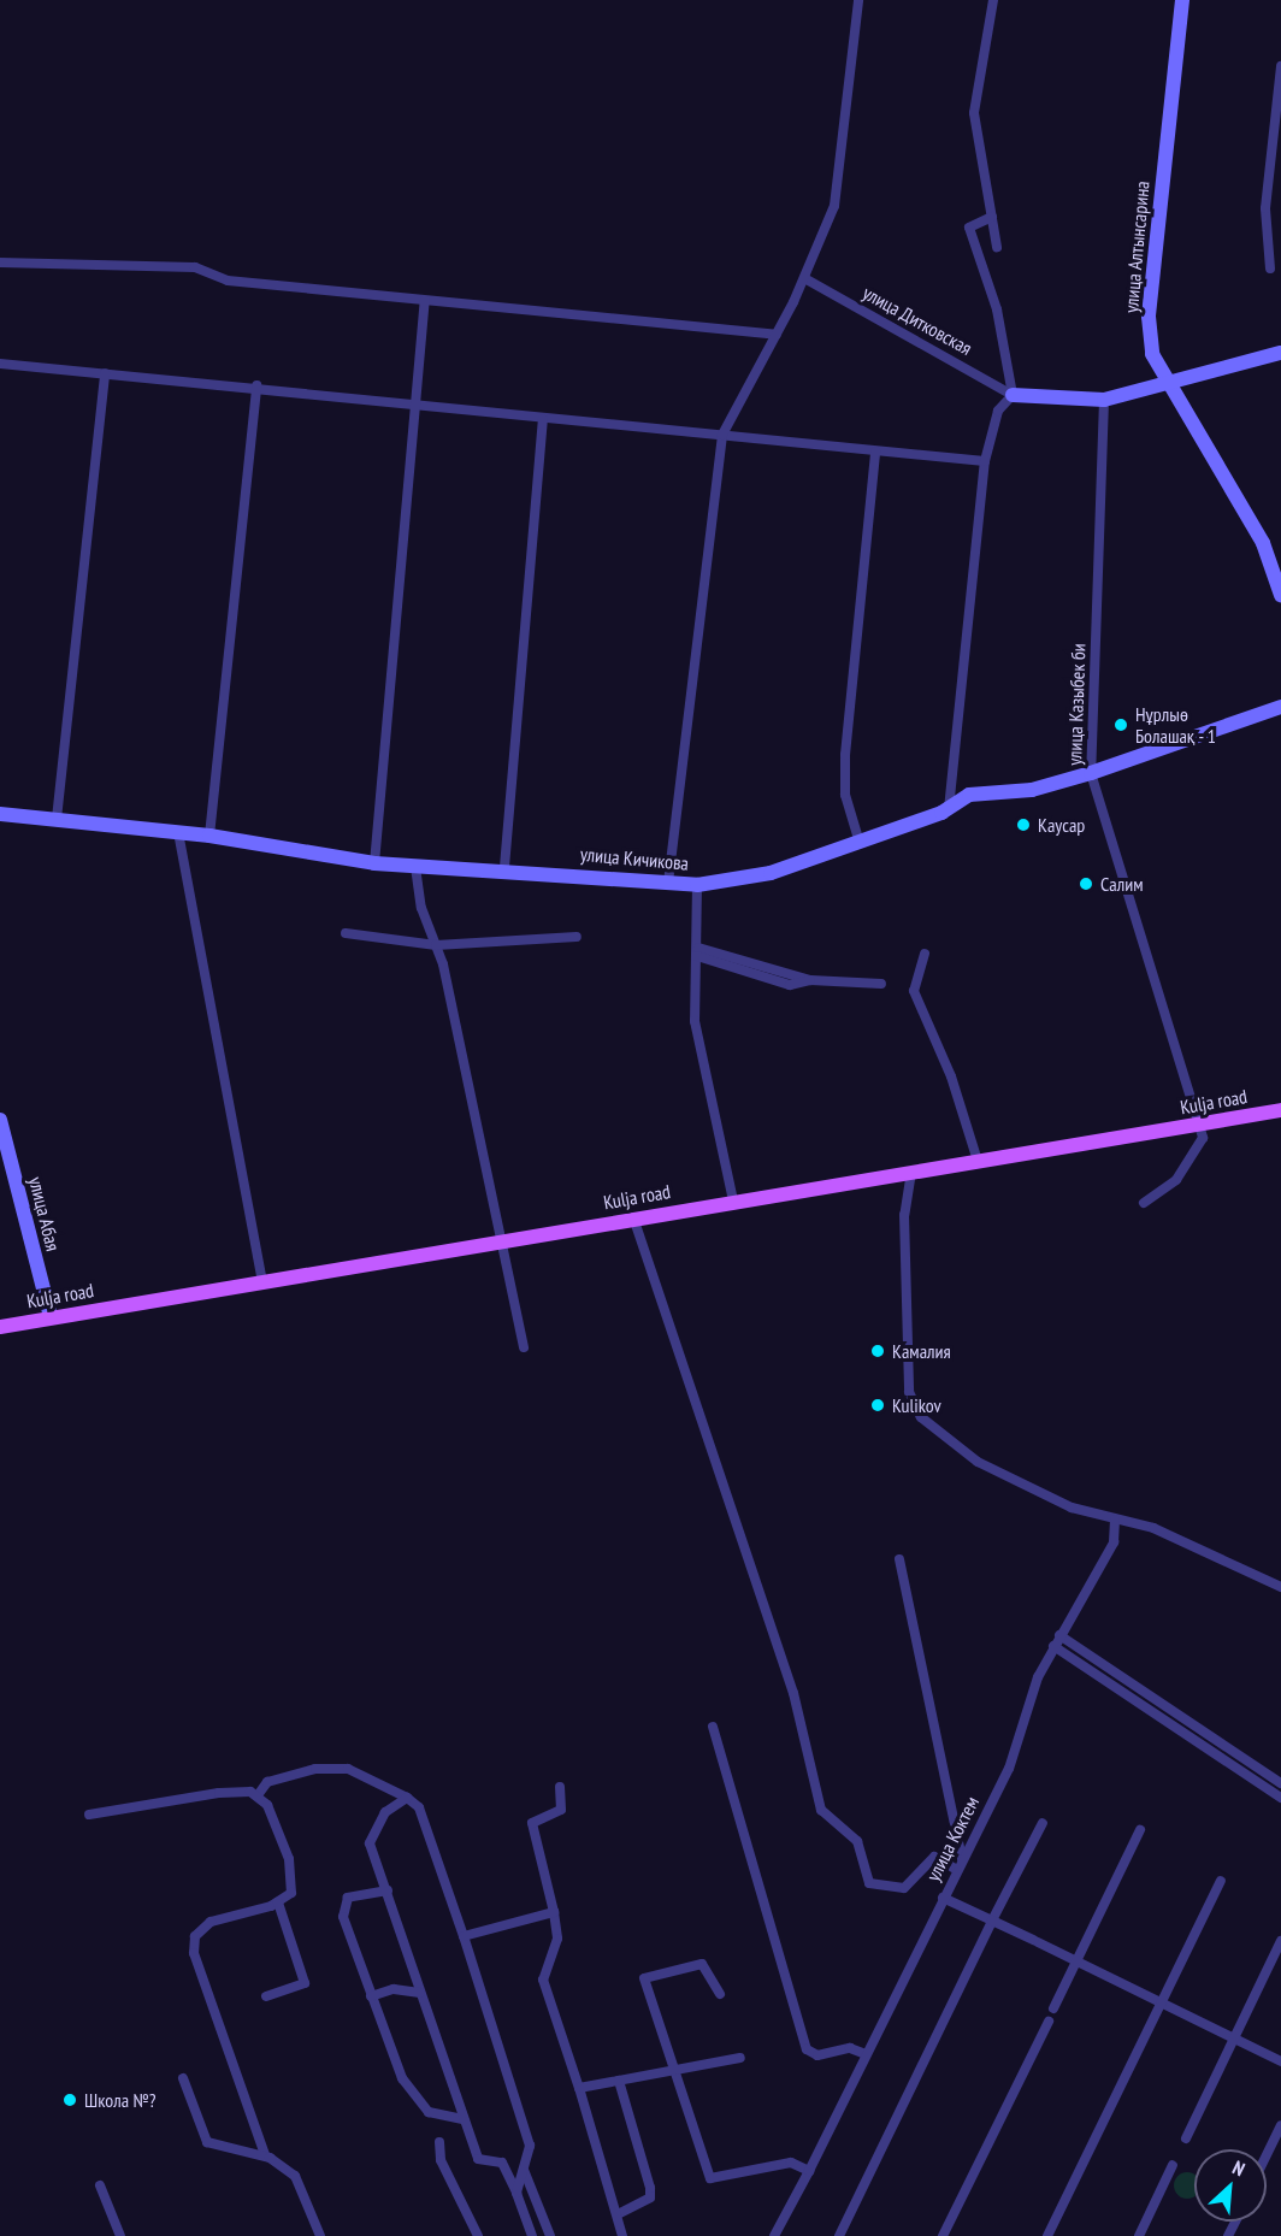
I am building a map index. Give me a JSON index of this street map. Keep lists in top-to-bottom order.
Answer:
{
  "streets": {
    "main road": ["Kulja road"],
    "street": [
      "улица Алтынсарина",
      "улица Дитковская",
      "улица Казыбек би",
      "улица Кичикова",
      "улица Абая",
      "улица Коктем"
    ]
  },
  "crossings": [
    ["улица Казыбек би", "улица Кичикова"],
    ["улица Казыбек би", "Kulja road"],
    ["Kulja road", "улица Абая"]
  ],
  "places": [
    "Нұрлыө Болашақ - 1",
    "Каусар",
    "Салим",
    "Камалия",
    "Kulikov",
    "Школа №?"
  ],
  "north": "top right"
}
